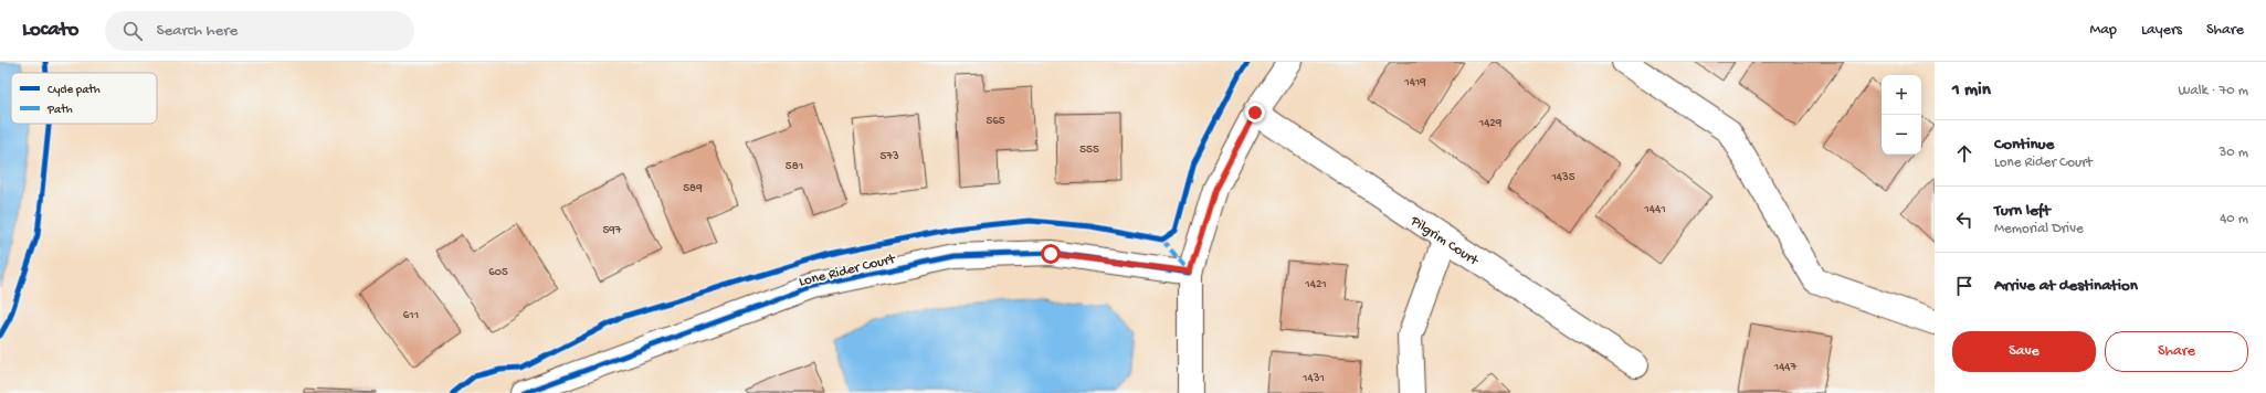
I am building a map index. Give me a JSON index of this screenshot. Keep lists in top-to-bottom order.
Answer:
{
  "streets": {
    "street": ["Pilgrim Court", "Lone Rider Court"]
  },
  "house_numbers": [
    "1419",
    "565",
    "1429",
    "555",
    "573",
    "581",
    "1435",
    "589",
    "1441",
    "597",
    "605",
    "1421",
    "611",
    "1447",
    "1431"
  ],
  "legend": ["Cycle path", "Path"],
  "page": {
    "header": "Locato",
    "search": "Search here",
    "nav": ["Map", "Layers", "Share"],
    "heading": ["1 min", "Walk · 70 m"],
    "map_buttons": ["+", "−"],
    "list": [
      ["Continue", "Lone Rider Court", "30 m"],
      ["Turn left", "Memorial Drive", "40 m"],
      "Arrive at destination"
    ],
    "buttons": ["Save", "Share"]
  }
}
